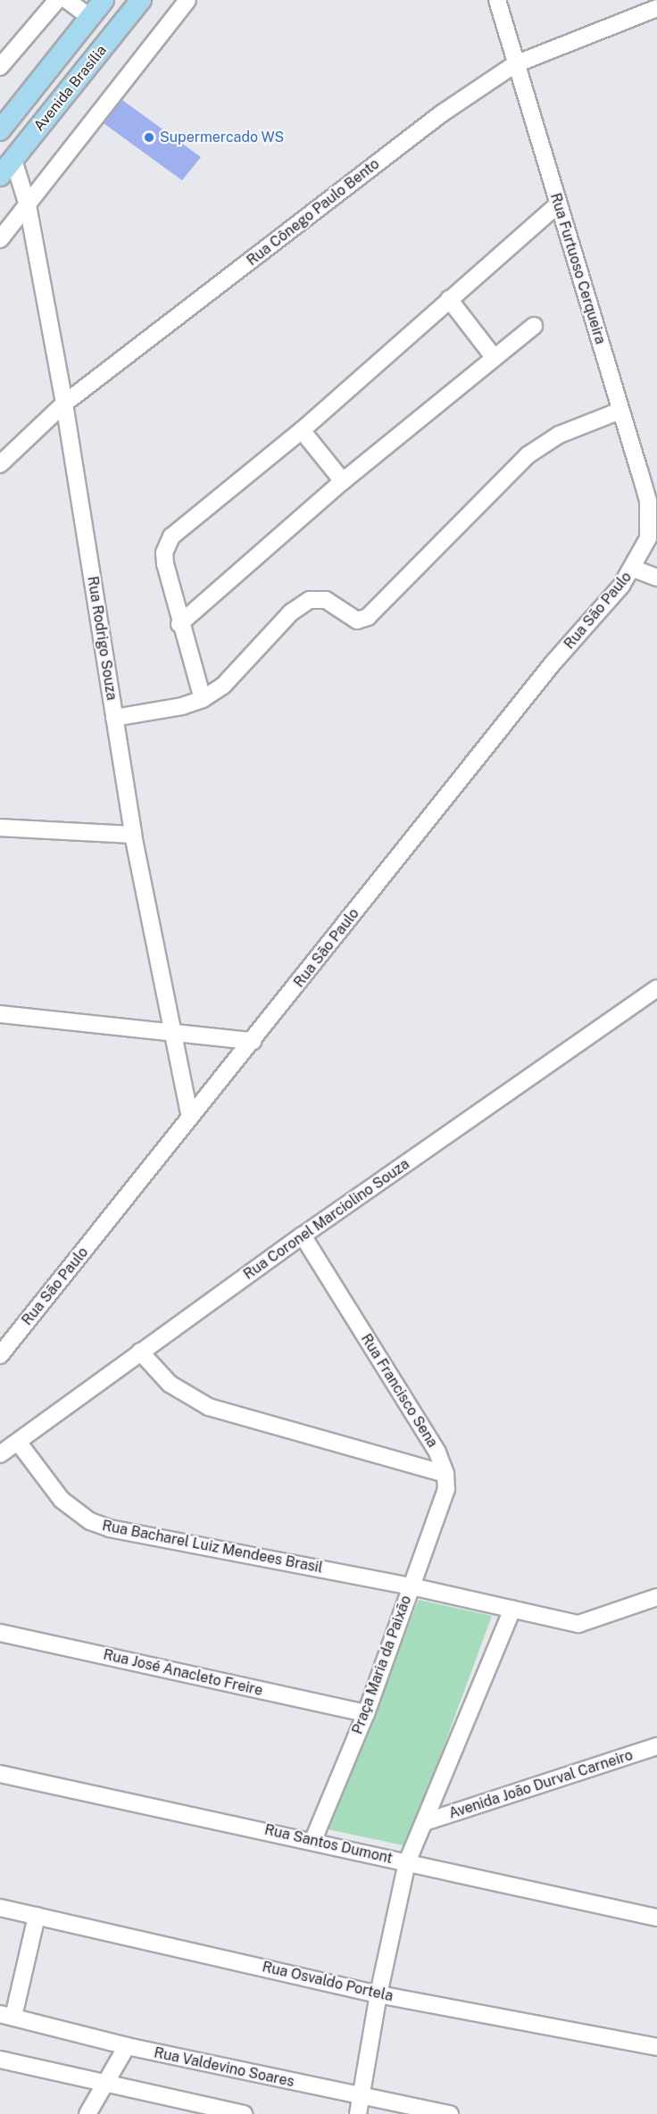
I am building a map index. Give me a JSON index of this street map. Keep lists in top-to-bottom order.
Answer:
{
  "streets": {
    "main road": ["Avenida Brasília"],
    "street": [
      "Rua Cônego Paulo Bento",
      "Rua Furtuoso Cerqueira",
      "Rua São Paulo",
      "Rua Rodrigo Souza",
      "Rua Coronel Marciolino Souza",
      "Rua Francisco Sena",
      "Rua Bacharel Luiz Mendees Brasil",
      "Praça Maria da Paixão",
      "Rua José Anacleto Freire",
      "Avenida João Durval Carneiro",
      "Rua Santos Dumont",
      "Rua Osvaldo Portela",
      "Rua Valdevino Soares"
    ]
  },
  "crossings": [
    ["Avenida Brasília", "Rua Rodrigo Souza"],
    ["Rua Cônego Paulo Bento", "Rua Furtuoso Cerqueira"],
    ["Rua Cônego Paulo Bento", "Rua Rodrigo Souza"],
    ["Rua Furtuoso Cerqueira", "Rua São Paulo"],
    ["Rua São Paulo", "Rua Rodrigo Souza"],
    ["Rua Coronel Marciolino Souza", "Rua Francisco Sena"],
    ["Rua Coronel Marciolino Souza", "Rua Bacharel Luiz Mendees Brasil"],
    ["Rua Bacharel Luiz Mendees Brasil", "Praça Maria da Paixão"],
    ["Praça Maria da Paixão", "Rua José Anacleto Freire"],
    ["Praça Maria da Paixão", "Rua Santos Dumont"]
  ],
  "places": ["Supermercado WS"]
}
